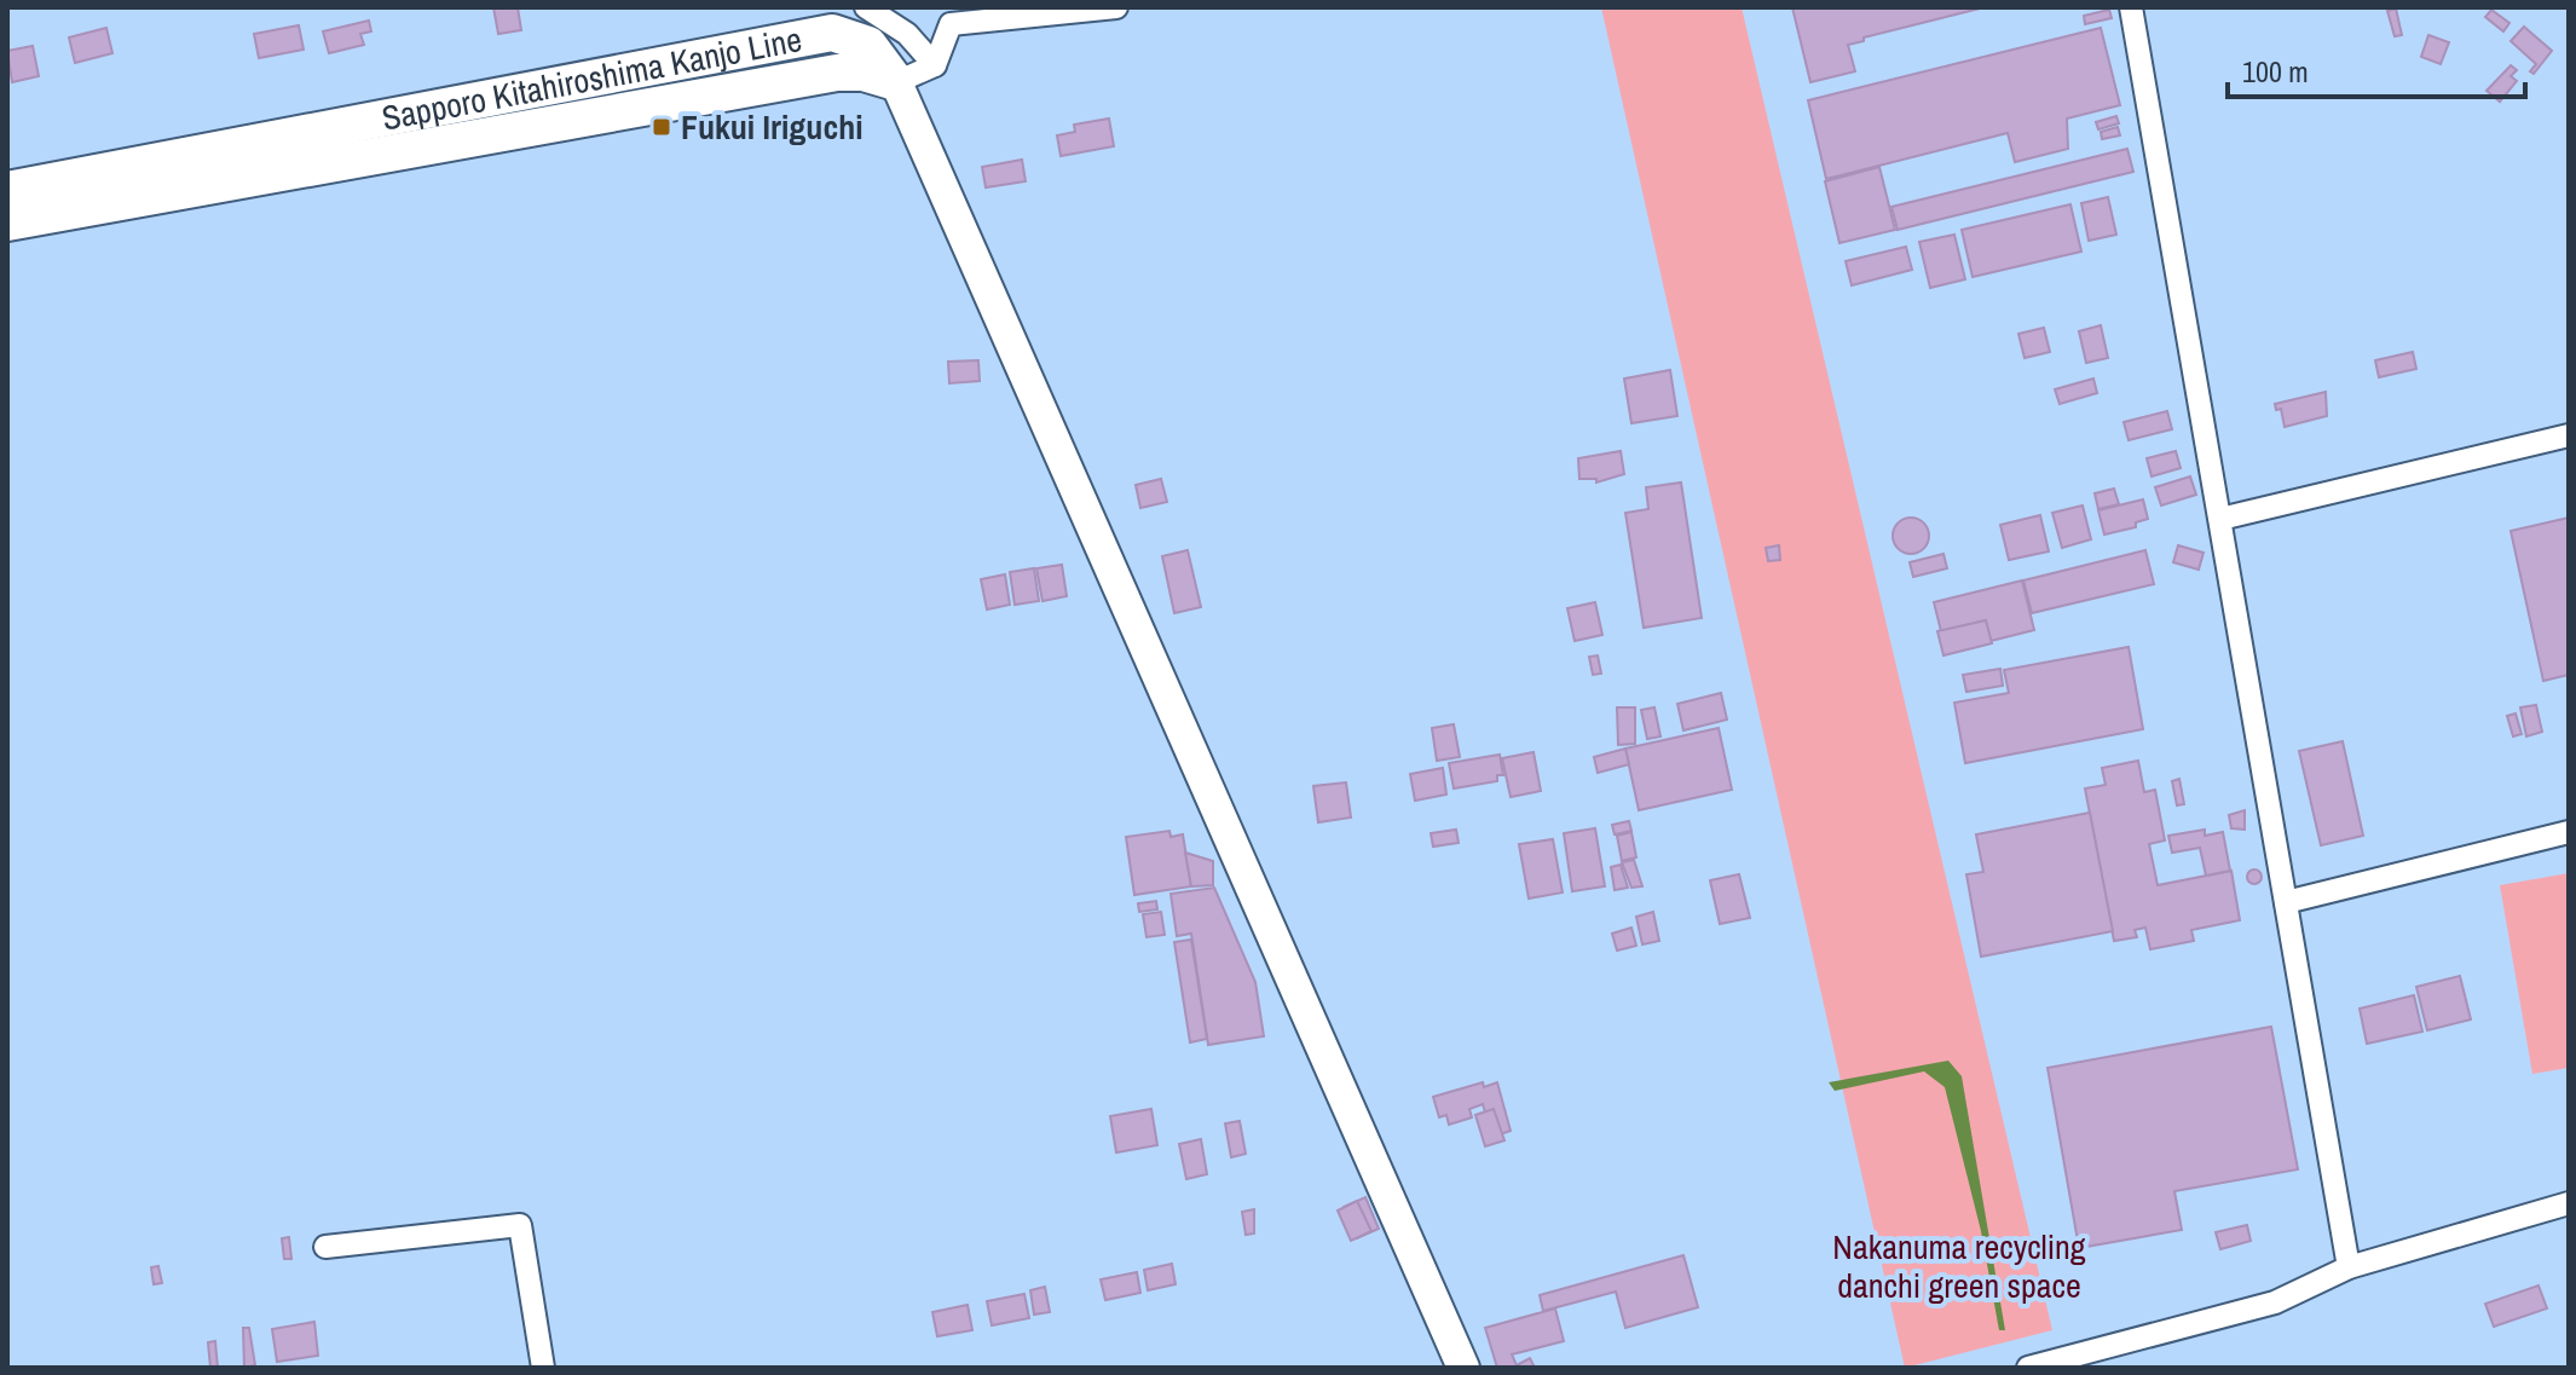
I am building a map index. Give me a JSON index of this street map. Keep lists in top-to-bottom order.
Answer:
{
  "streets": {
    "main road": ["Sapporo Kitahiroshima Kanjo Line"]
  },
  "parks": ["Nakanuma recycling danchi green space"],
  "places": {
    "transit": ["Fukui Iriguchi"]
  },
  "scale_bar": "100 m"
}
